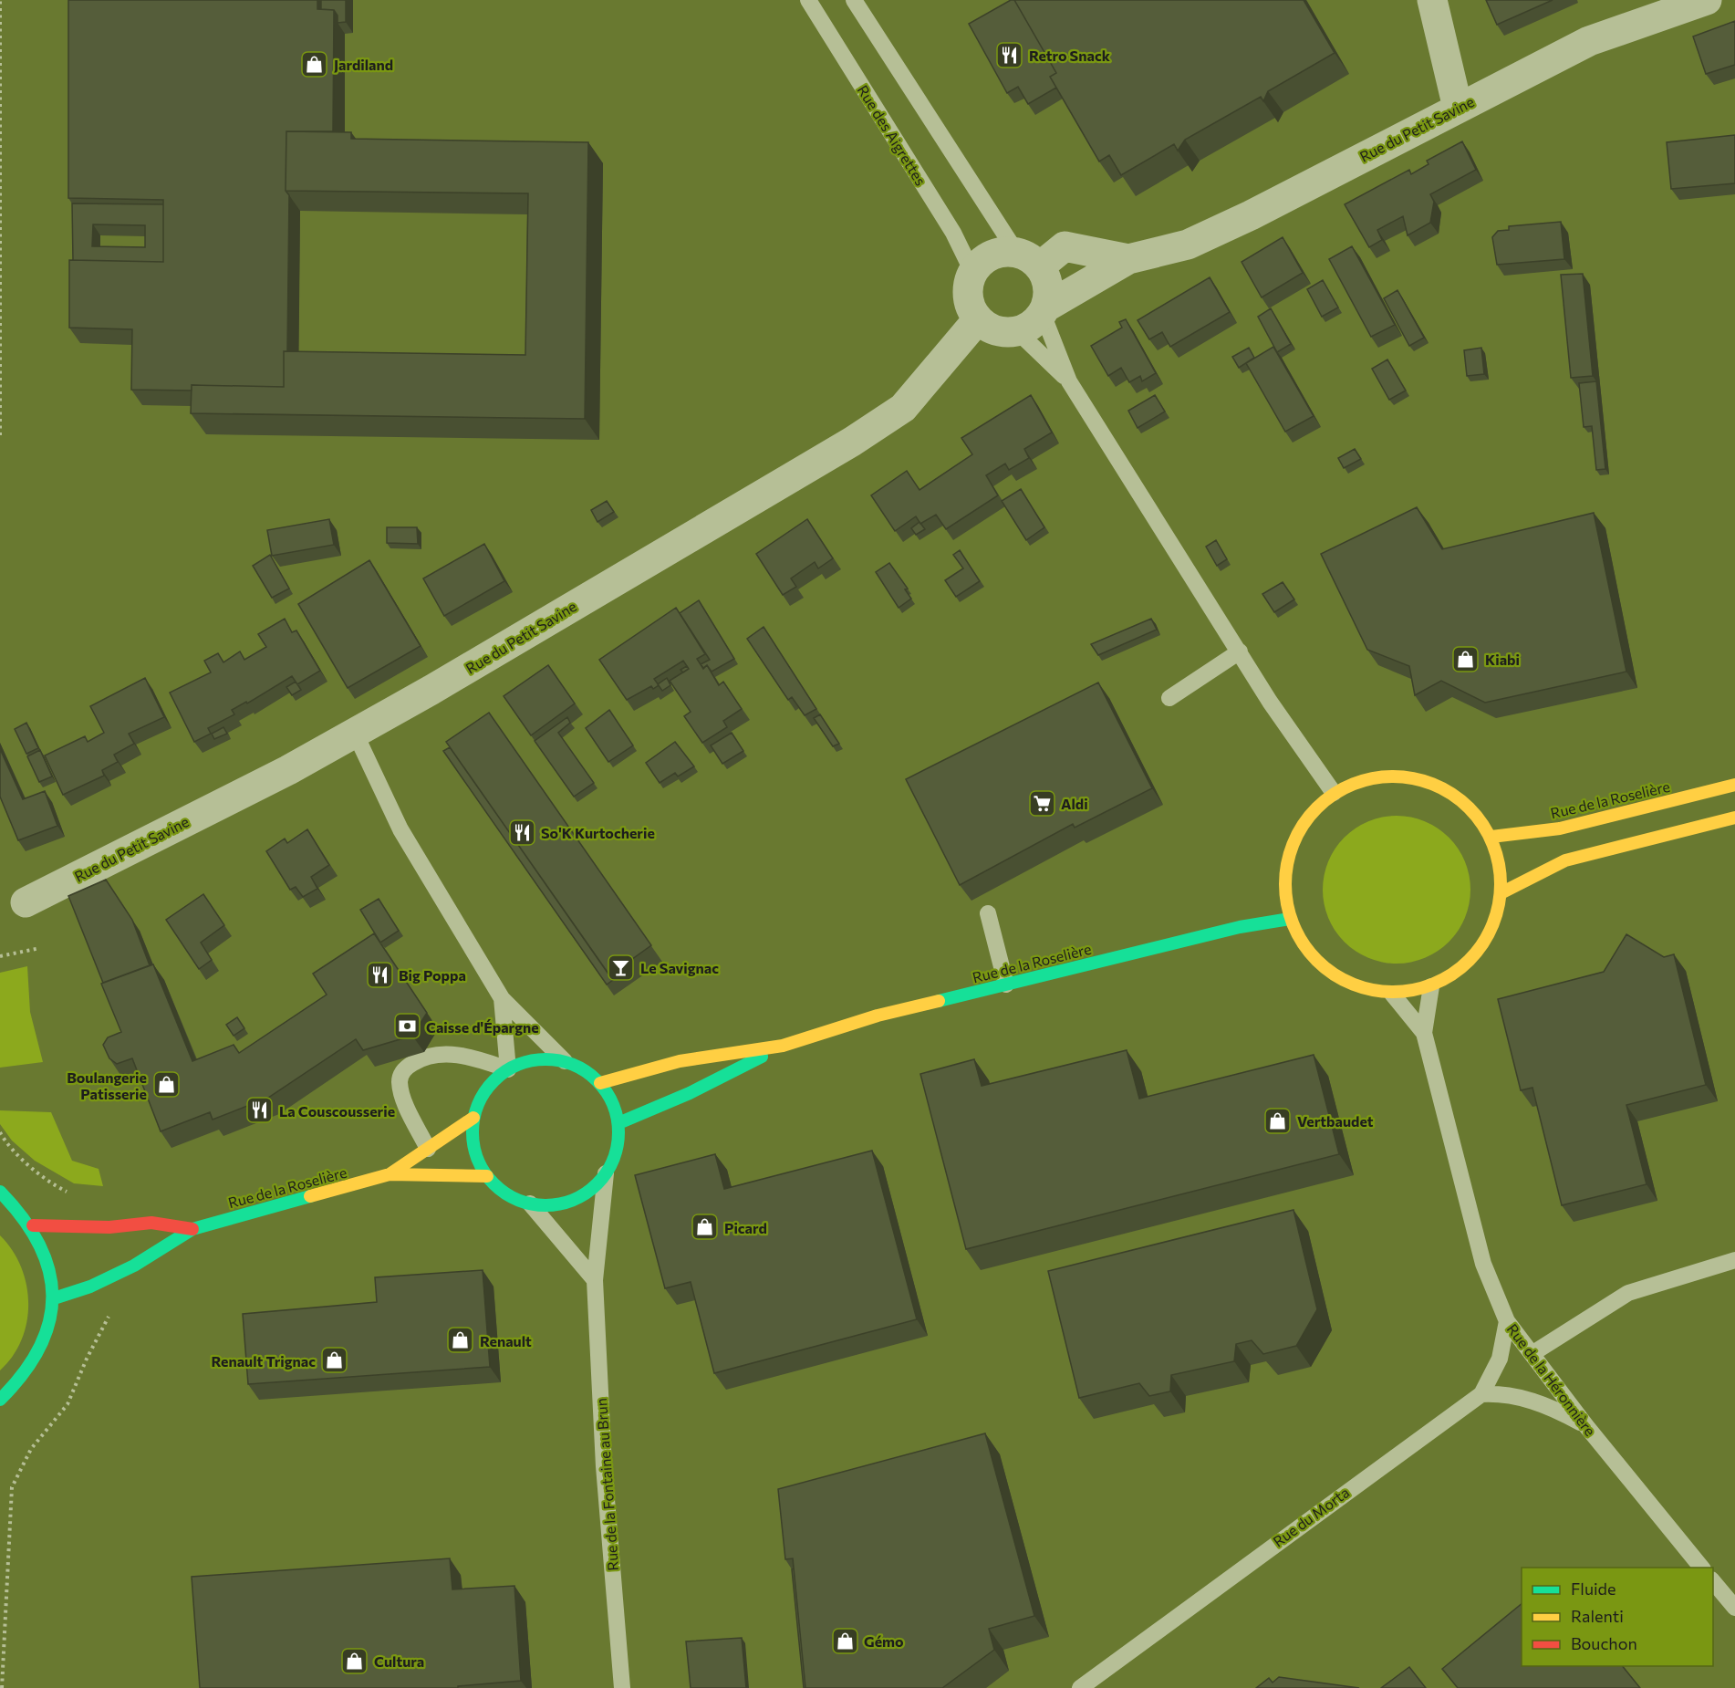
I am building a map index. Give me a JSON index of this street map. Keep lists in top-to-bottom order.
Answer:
{
  "streets": {
    "street": ["Rue du Petit Savine", "Rue de la Roselière"],
    "lane": [
      "Rue des Aigrettes",
      "Rue de la Héronnière",
      "Rue de la Fontaine au Brun",
      "Rue du Morta"
    ]
  },
  "crossings": [
    ["Rue du Petit Savine", "Rue des Aigrettes"],
    ["Rue de la Roselière", "Rue de la Fontaine au Brun"],
    ["Rue de la Héronnière", "Rue du Morta"]
  ],
  "places": {
    "restaurant": [
      "Retro Snack",
      "So'K Kurtocherie",
      "Big Poppa",
      "La Couscousserie"
    ],
    "shop": [
      "Jardiland",
      "Kiabi",
      "Boulangerie Patisserie",
      "Vertbaudet",
      "Picard",
      "Renault",
      "Renault Trignac",
      "Gémo",
      "Cultura"
    ],
    "supermarket": ["Aldi"],
    "bar": ["Le Savignac"],
    "bank": ["Caisse d'Épargne"]
  },
  "legend": ["Fluide", "Ralenti", "Bouchon"]
}
